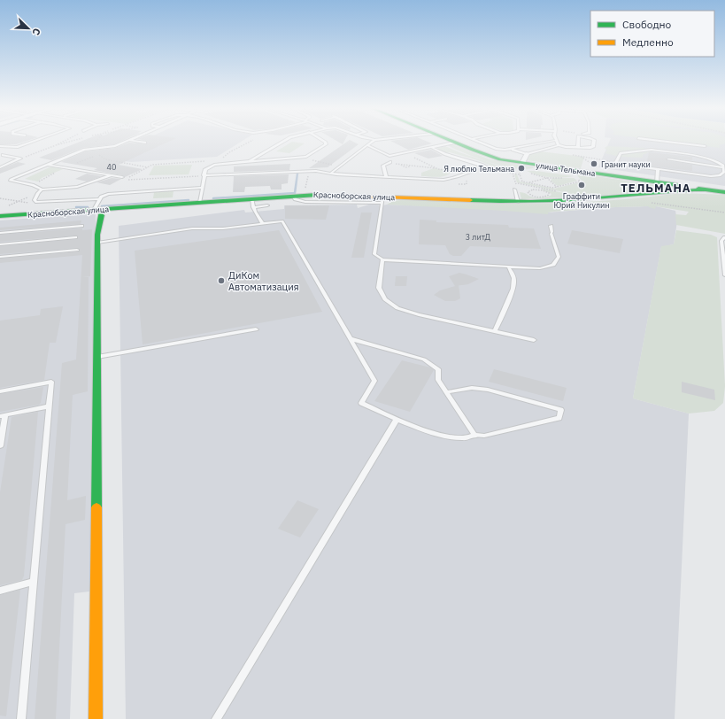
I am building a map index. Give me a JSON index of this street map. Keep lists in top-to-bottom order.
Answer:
{
  "streets": {
    "street": ["улица Тельмана", "Красноборская улица"]
  },
  "crossings": [
    ["улица Тельмана", "Красноборская улица"]
  ],
  "districts": ["ТЕЛЬМАНА"],
  "places": [
    "Гранит науки",
    "Я люблю Тельмана",
    "Граффити Юрий Никулин",
    "ДиКом Автоматизация"
  ],
  "house_numbers": ["40", "3 литД"],
  "legend": ["Свободно", "Медленно"],
  "north": "bottom right"
}
